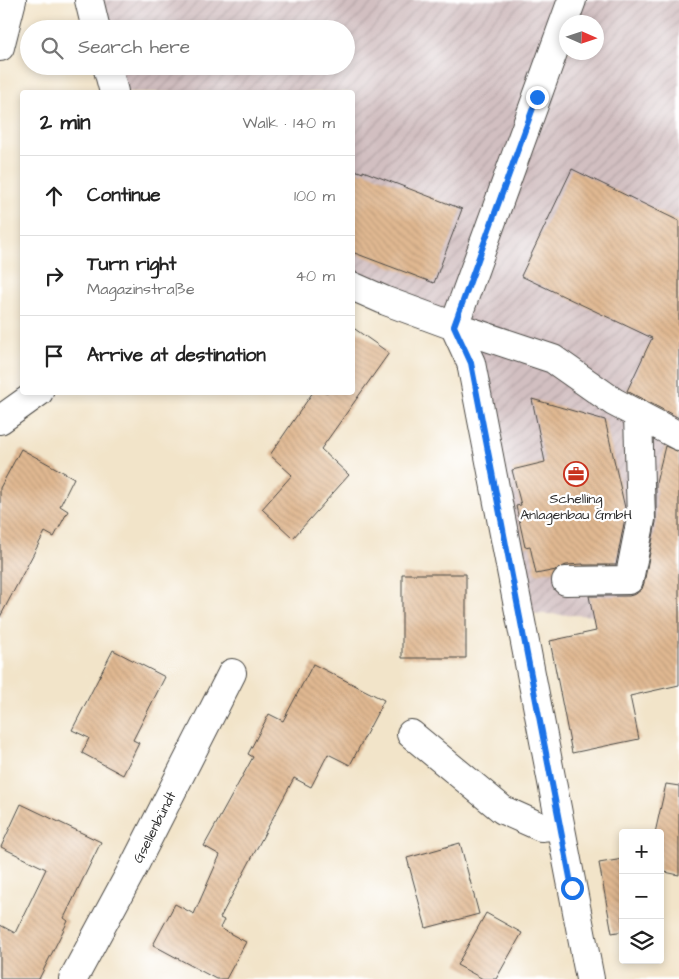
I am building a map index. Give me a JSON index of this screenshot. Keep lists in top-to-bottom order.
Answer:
{
  "streets": {
    "street": ["Gsellenbündt"]
  },
  "places": {
    "office": ["Schelling Anlagenbau GmbH"]
  },
  "north": "right",
  "page": {
    "search": "Search here",
    "heading": ["2 min", "Walk · 140 m"],
    "list": [
      ["Continue", "100 m"],
      ["Turn right", "Magazinstraße", "40 m"],
      "Arrive at destination"
    ],
    "map_buttons": ["+", "−"]
  }
}
